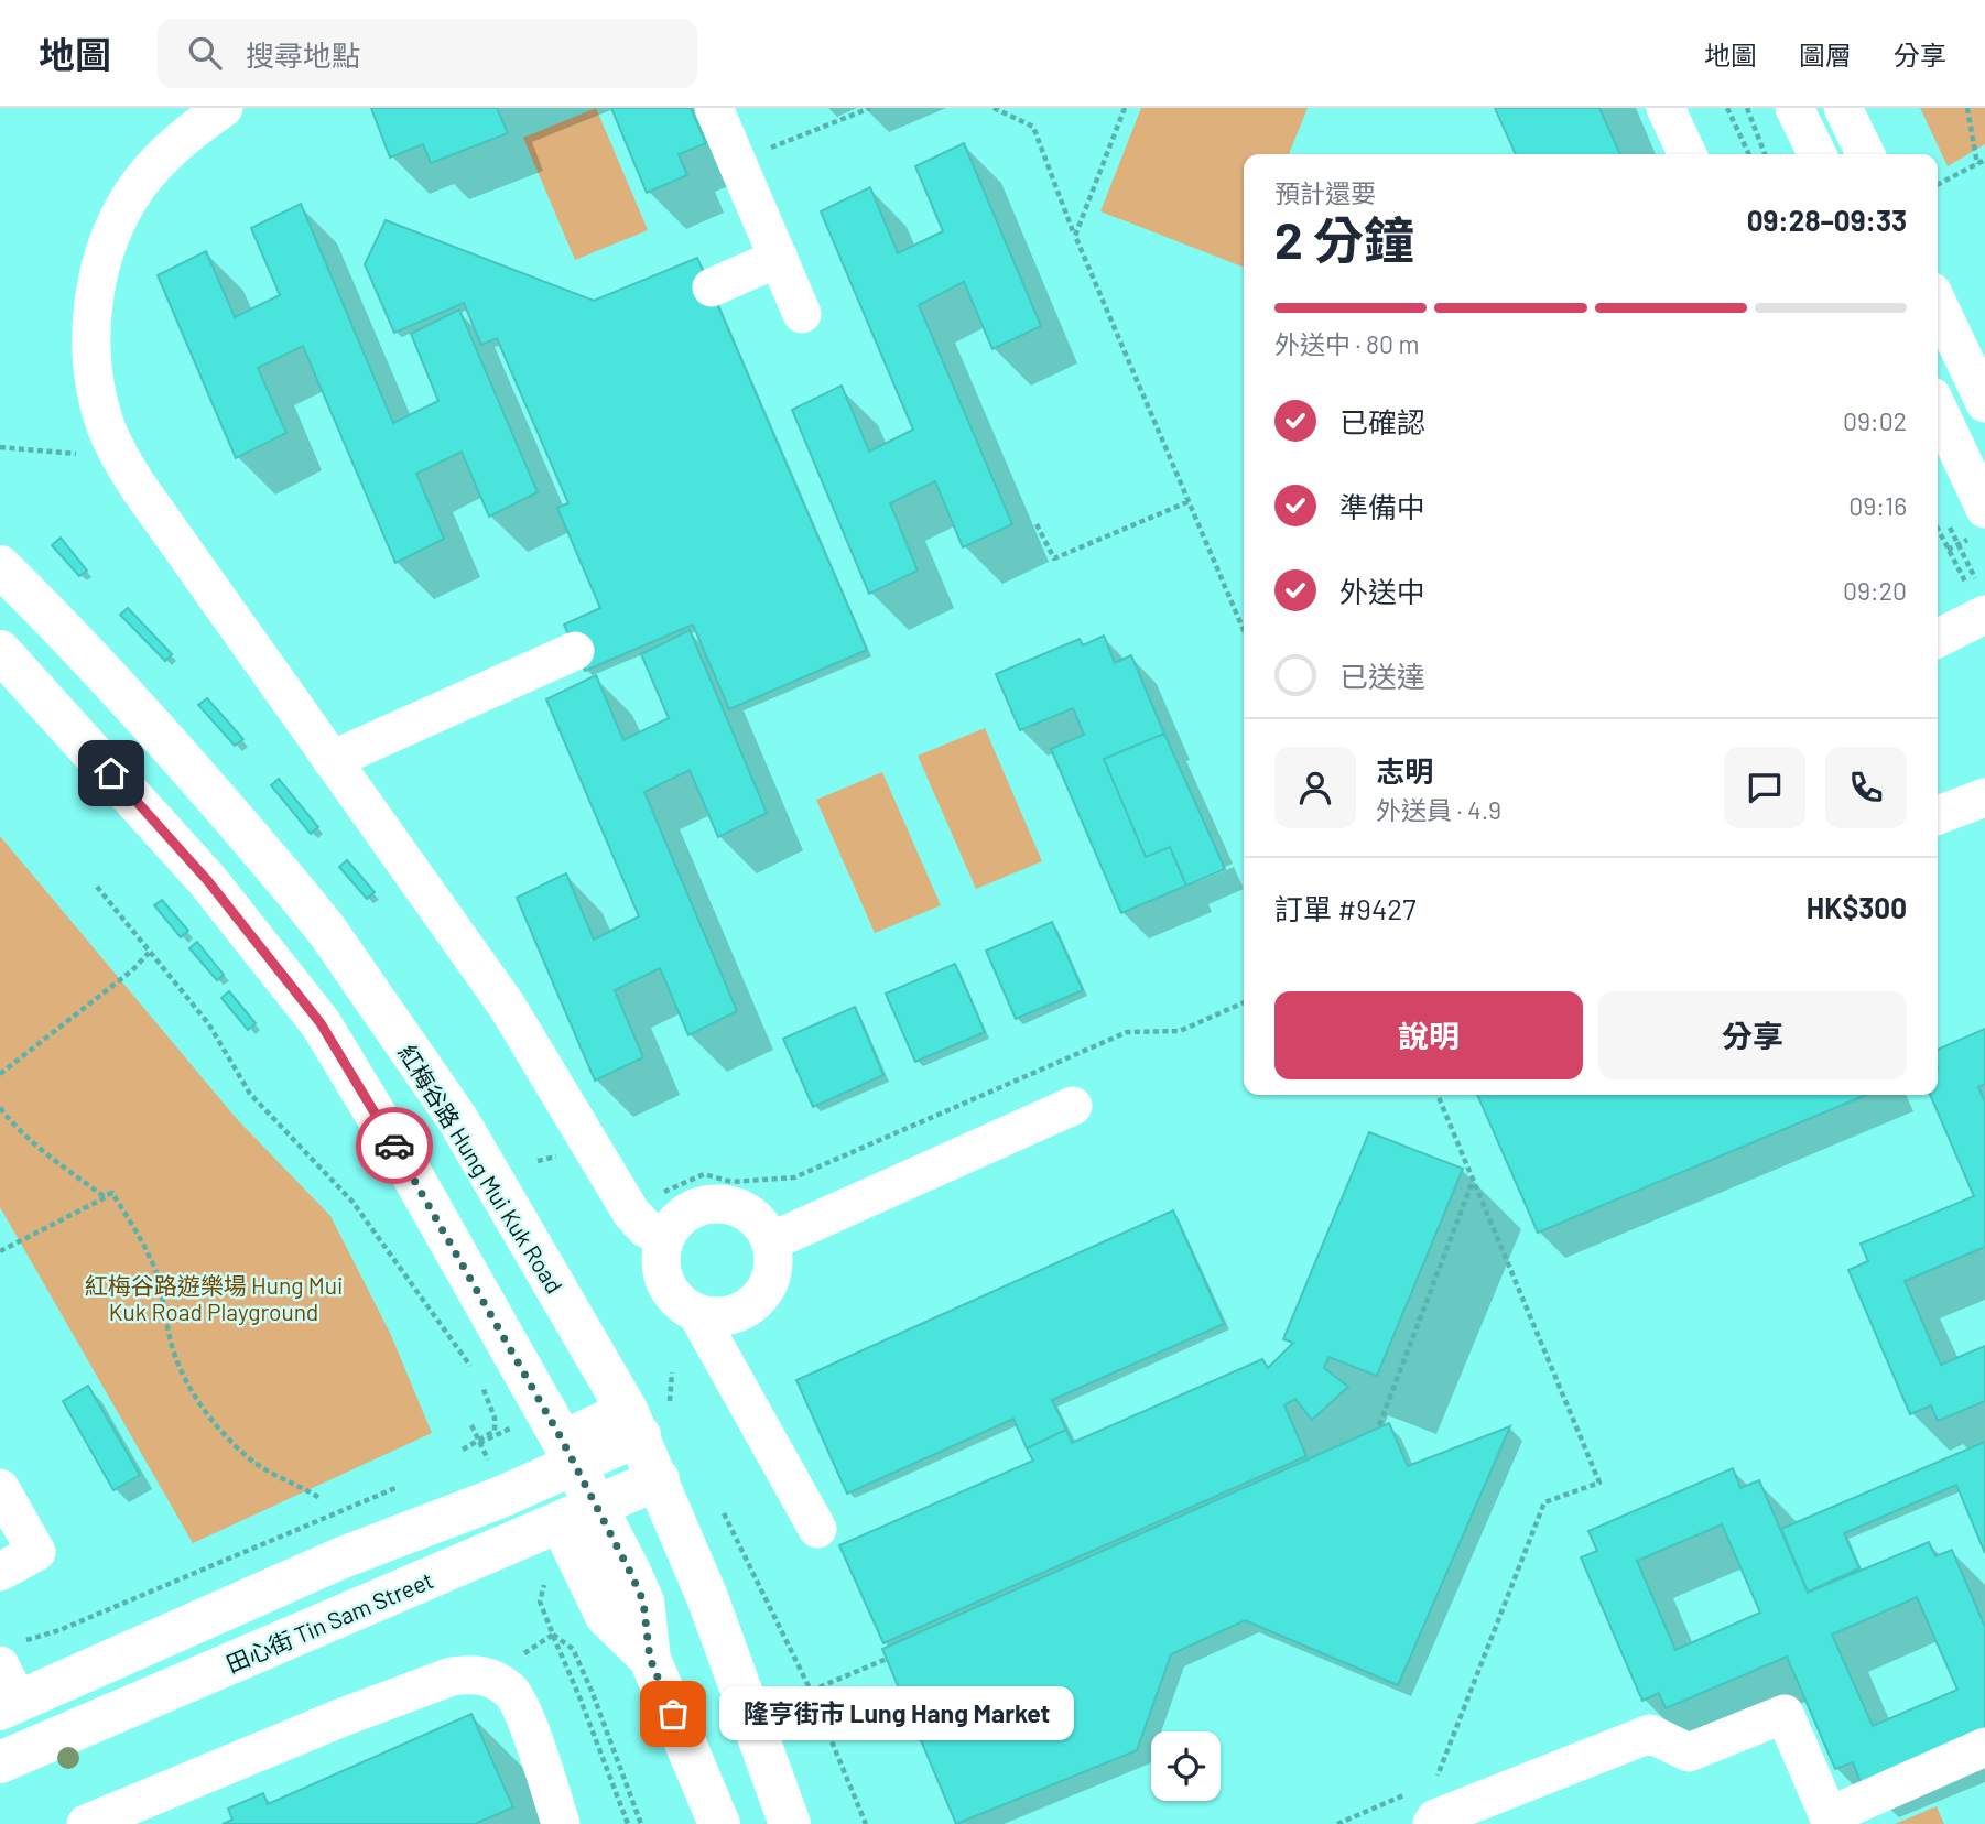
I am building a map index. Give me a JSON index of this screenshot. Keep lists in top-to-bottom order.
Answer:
{
  "streets": {
    "main road": ["紅梅谷路 Hung Mui Kuk Road", "田心街 Tin Sam Street"]
  },
  "crossings": [
    ["紅梅谷路 Hung Mui Kuk Road", "田心街 Tin Sam Street"]
  ],
  "parks": ["紅梅谷路遊樂場 Hung Mui Kuk Road Playground"],
  "places": ["隆亨街市 Lung Hang Market"],
  "page": {
    "header": "地圖",
    "search": "搜尋地點",
    "nav": ["地圖", "圖層", "分享"],
    "heading": ["2 分鐘", "預計還要", "09:28–09:33"],
    "panel": [
      "志明",
      "外送員 · 4.9",
      "訂單 #9427",
      "HK$300"
    ],
    "bar": "外送中 · 80 m",
    "list": [
      ["已確認", "09:02"],
      ["準備中", "09:16"],
      ["外送中", "09:20"],
      "已送達"
    ],
    "buttons": ["說明", "分享"],
    "bubble": "隆亨街市 Lung Hang Market"
  }
}
